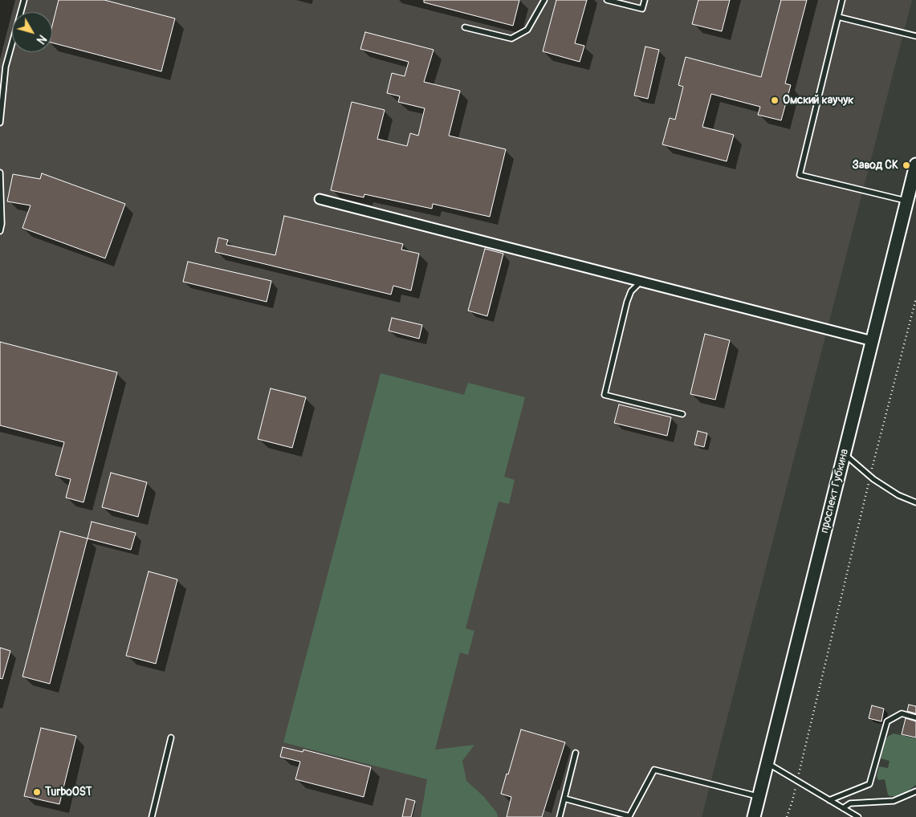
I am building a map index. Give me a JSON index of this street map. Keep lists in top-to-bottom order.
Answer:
{
  "streets": {
    "main road": ["проспект Губкина"]
  },
  "places": ["Омский каучук", "Завод СК", "TurboOST"],
  "north": "bottom right"
}
